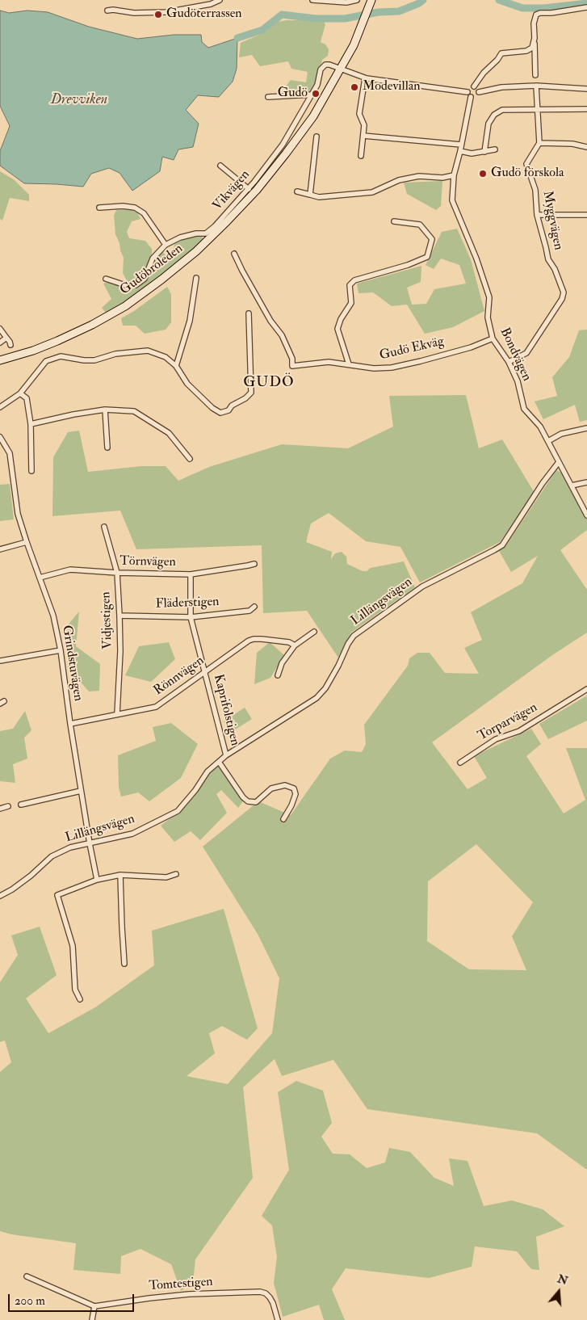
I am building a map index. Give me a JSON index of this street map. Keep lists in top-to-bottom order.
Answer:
{
  "streets": {
    "main road": ["Gudöbroleden"],
    "street": [
      "Vikvägen",
      "Myggvägen",
      "Gudö Ekväg",
      "Bondvägen",
      "Törnvägen",
      "Lillängsvägen",
      "Fläderstigen",
      "Vidjestigen",
      "Grindstuvägen",
      "Rönnvägen",
      "Kaprifolstigen",
      "Torparvägen",
      "Tomtestigen"
    ]
  },
  "crossings": [
    ["Vikvägen", "Gudöbroleden"],
    ["Myggvägen", "Bondvägen"],
    ["Gudö Ekväg", "Bondvägen"],
    ["Bondvägen", "Lillängsvägen"],
    ["Törnvägen", "Vidjestigen"],
    ["Törnvägen", "Grindstuvägen"],
    ["Törnvägen", "Kaprifolstigen"],
    ["Lillängsvägen", "Grindstuvägen"],
    ["Lillängsvägen", "Kaprifolstigen"],
    ["Fläderstigen", "Vidjestigen"],
    ["Fläderstigen", "Kaprifolstigen"],
    ["Vidjestigen", "Rönnvägen"],
    ["Grindstuvägen", "Rönnvägen"],
    ["Rönnvägen", "Kaprifolstigen"]
  ],
  "districts": ["GUDÖ"],
  "water": ["Drevviken"],
  "places": [
    "Gudöterrassen",
    "Modevillan",
    "Gudö",
    "Gudö förskola"
  ],
  "scale_bar": "200 m",
  "north": "top"
}
